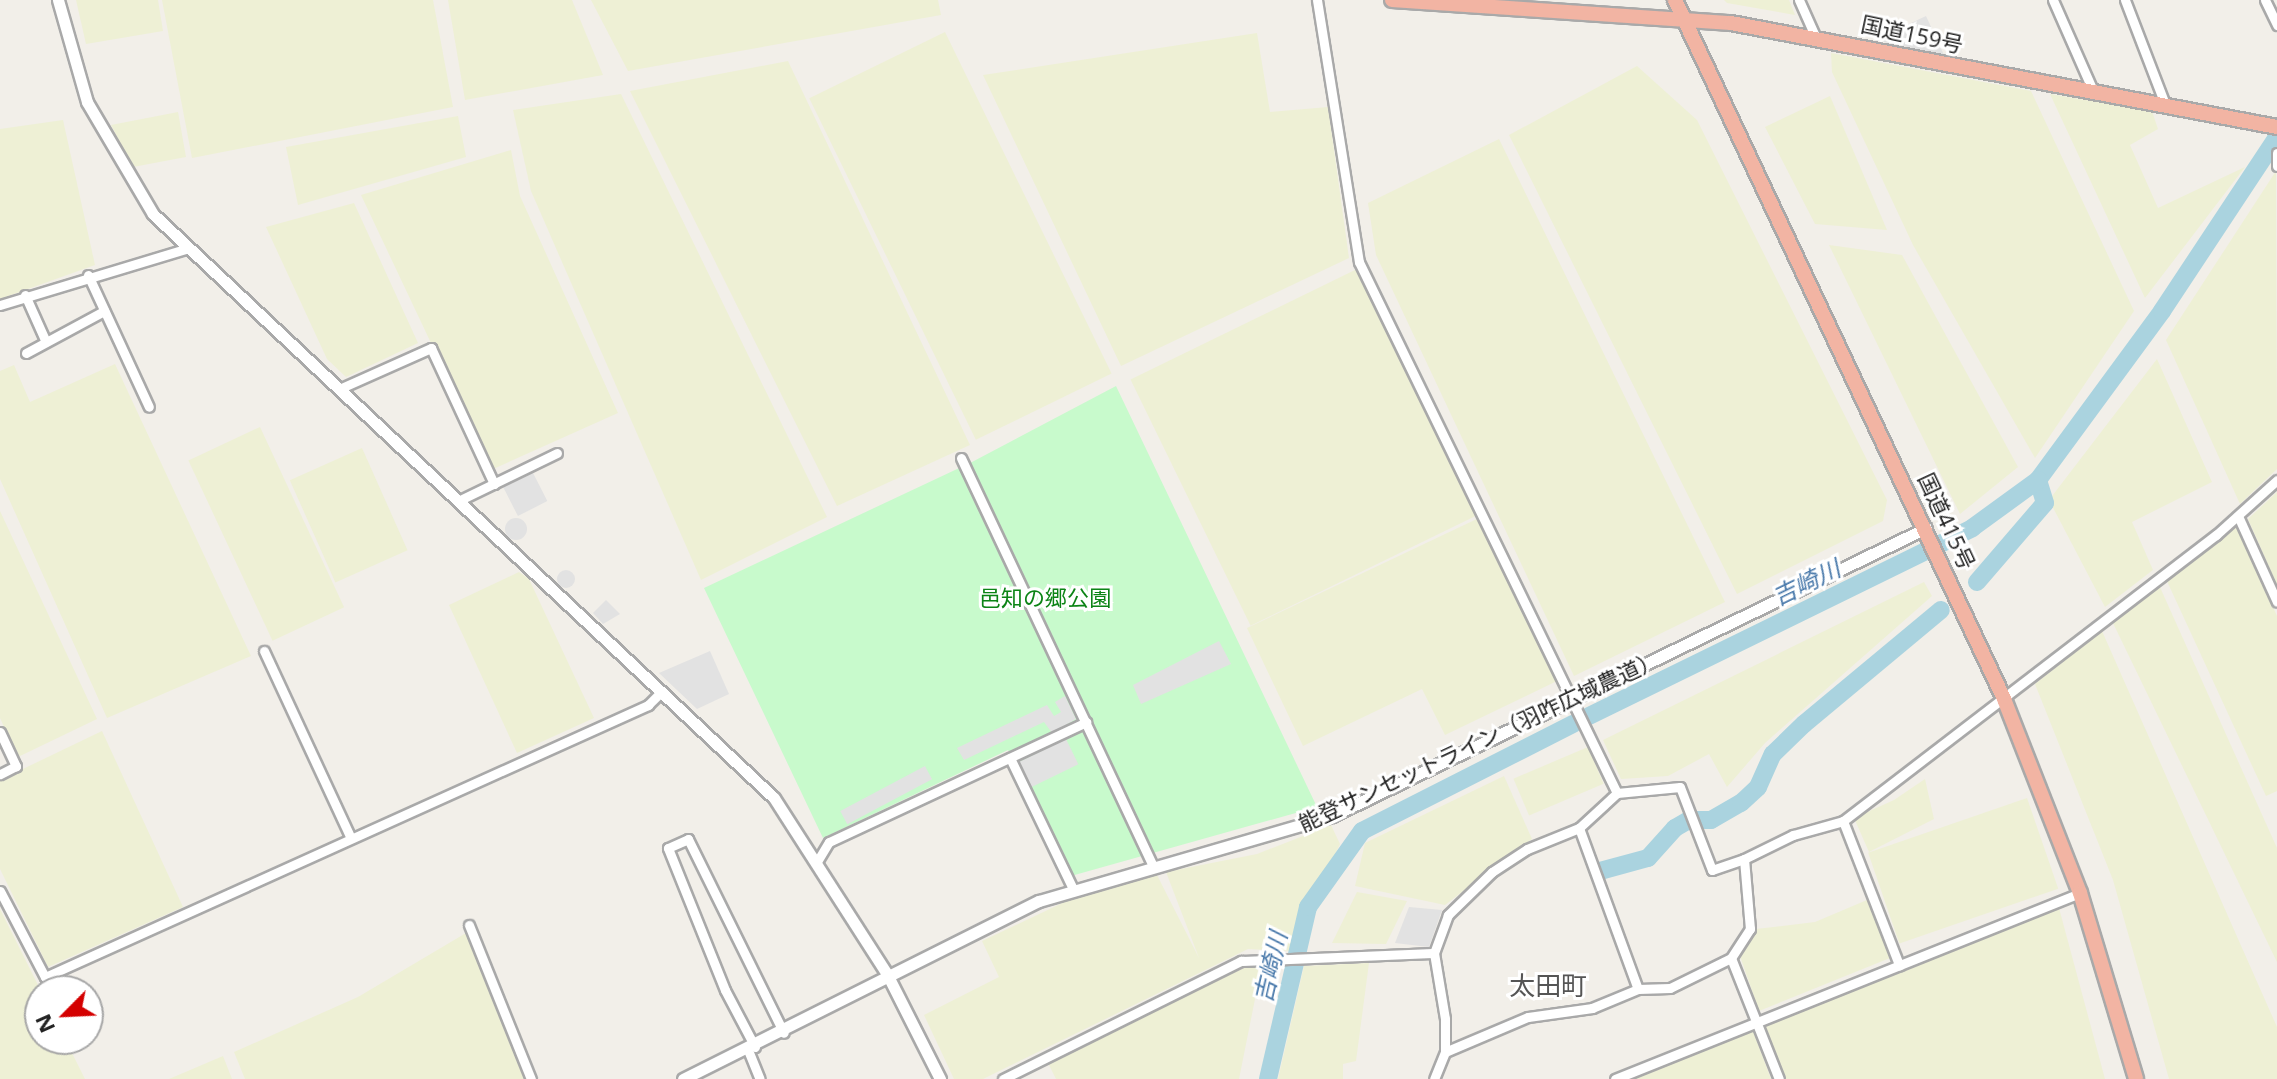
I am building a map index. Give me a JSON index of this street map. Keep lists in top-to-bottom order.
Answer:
{
  "streets": {
    "highway": ["国道159号", "国道415号"],
    "street": ["能登サンセットライン（羽咋広域農道）"]
  },
  "crossings": [
    ["国道159号", "国道415号"],
    ["国道415号", "能登サンセットライン（羽咋広域農道）"]
  ],
  "districts": ["太田町"],
  "water": ["吉崎川"],
  "parks": ["邑知の郷公園"],
  "north": "bottom left"
}
